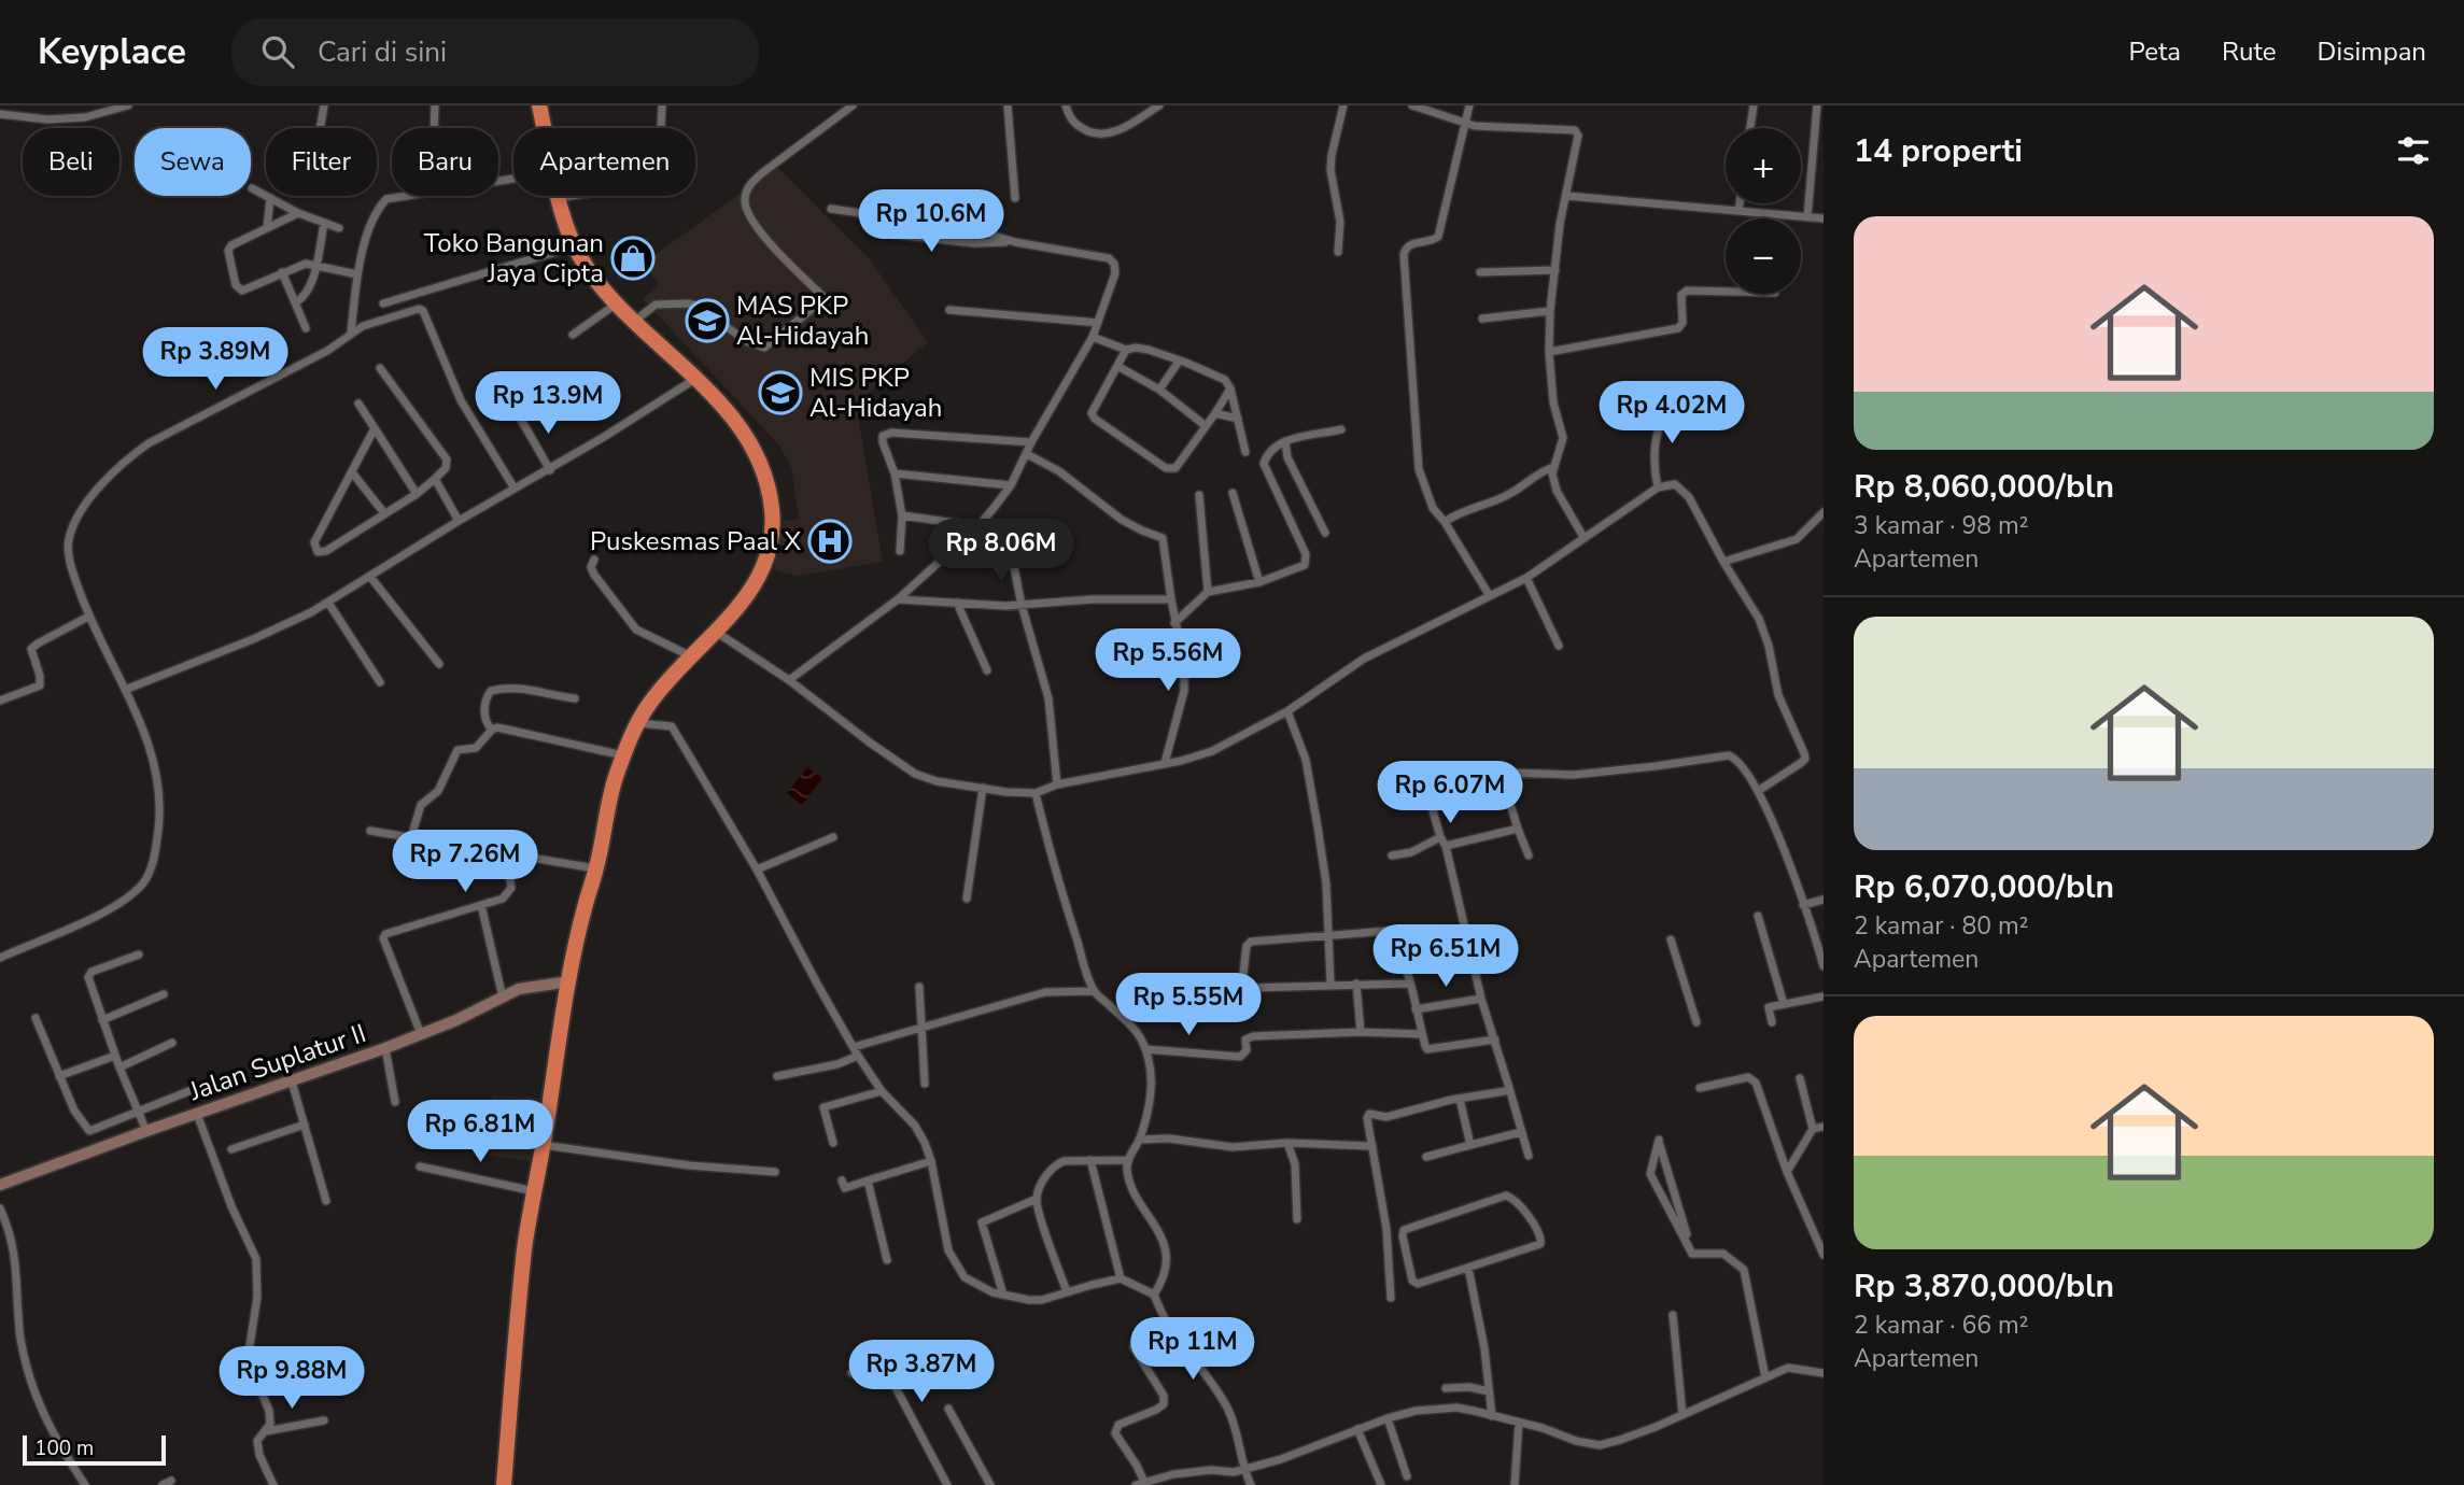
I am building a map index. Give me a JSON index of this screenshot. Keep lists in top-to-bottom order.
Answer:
{
  "streets": {
    "street": ["Jalan Suplatur II"]
  },
  "places": {
    "shop": ["Toko Bangunan Jaya Cipta"],
    "school or university": ["MAS PKP Al-Hidayah", "MIS PKP Al-Hidayah"],
    "hospital": ["Puskesmas Paal X"]
  },
  "scale_bar": "100 m",
  "page": {
    "header": "Keyplace",
    "search": "Cari di sini",
    "nav": ["Peta", "Rute", "Disimpan"],
    "heading": "14 properti",
    "map_buttons": ["+", "−"],
    "chip": [
      "Beli",
      "Sewa",
      "Filter",
      "Baru",
      "Apartemen"
    ],
    "price": [
      "Rp 10.6M",
      "Rp 3.89M",
      "Rp 13.9M",
      "Rp 4.02M",
      "Rp 8.06M",
      "Rp 5.56M",
      "Rp 6.07M",
      "Rp 7.26M",
      "Rp 6.51M",
      "Rp 5.55M",
      "Rp 6.81M",
      "Rp 11M",
      "Rp 3.87M",
      "Rp 9.88M"
    ],
    "list": [
      {
        "name": "Rp 8,060,000/bln",
        "note": "3 kamar · 98 m² · Apartemen"
      },
      {
        "name": "Rp 6,070,000/bln",
        "note": "2 kamar · 80 m² · Apartemen"
      },
      {
        "name": "Rp 3,870,000/bln",
        "note": "2 kamar · 66 m² · Apartemen"
      }
    ],
    "scale": "100 m"
  }
}
